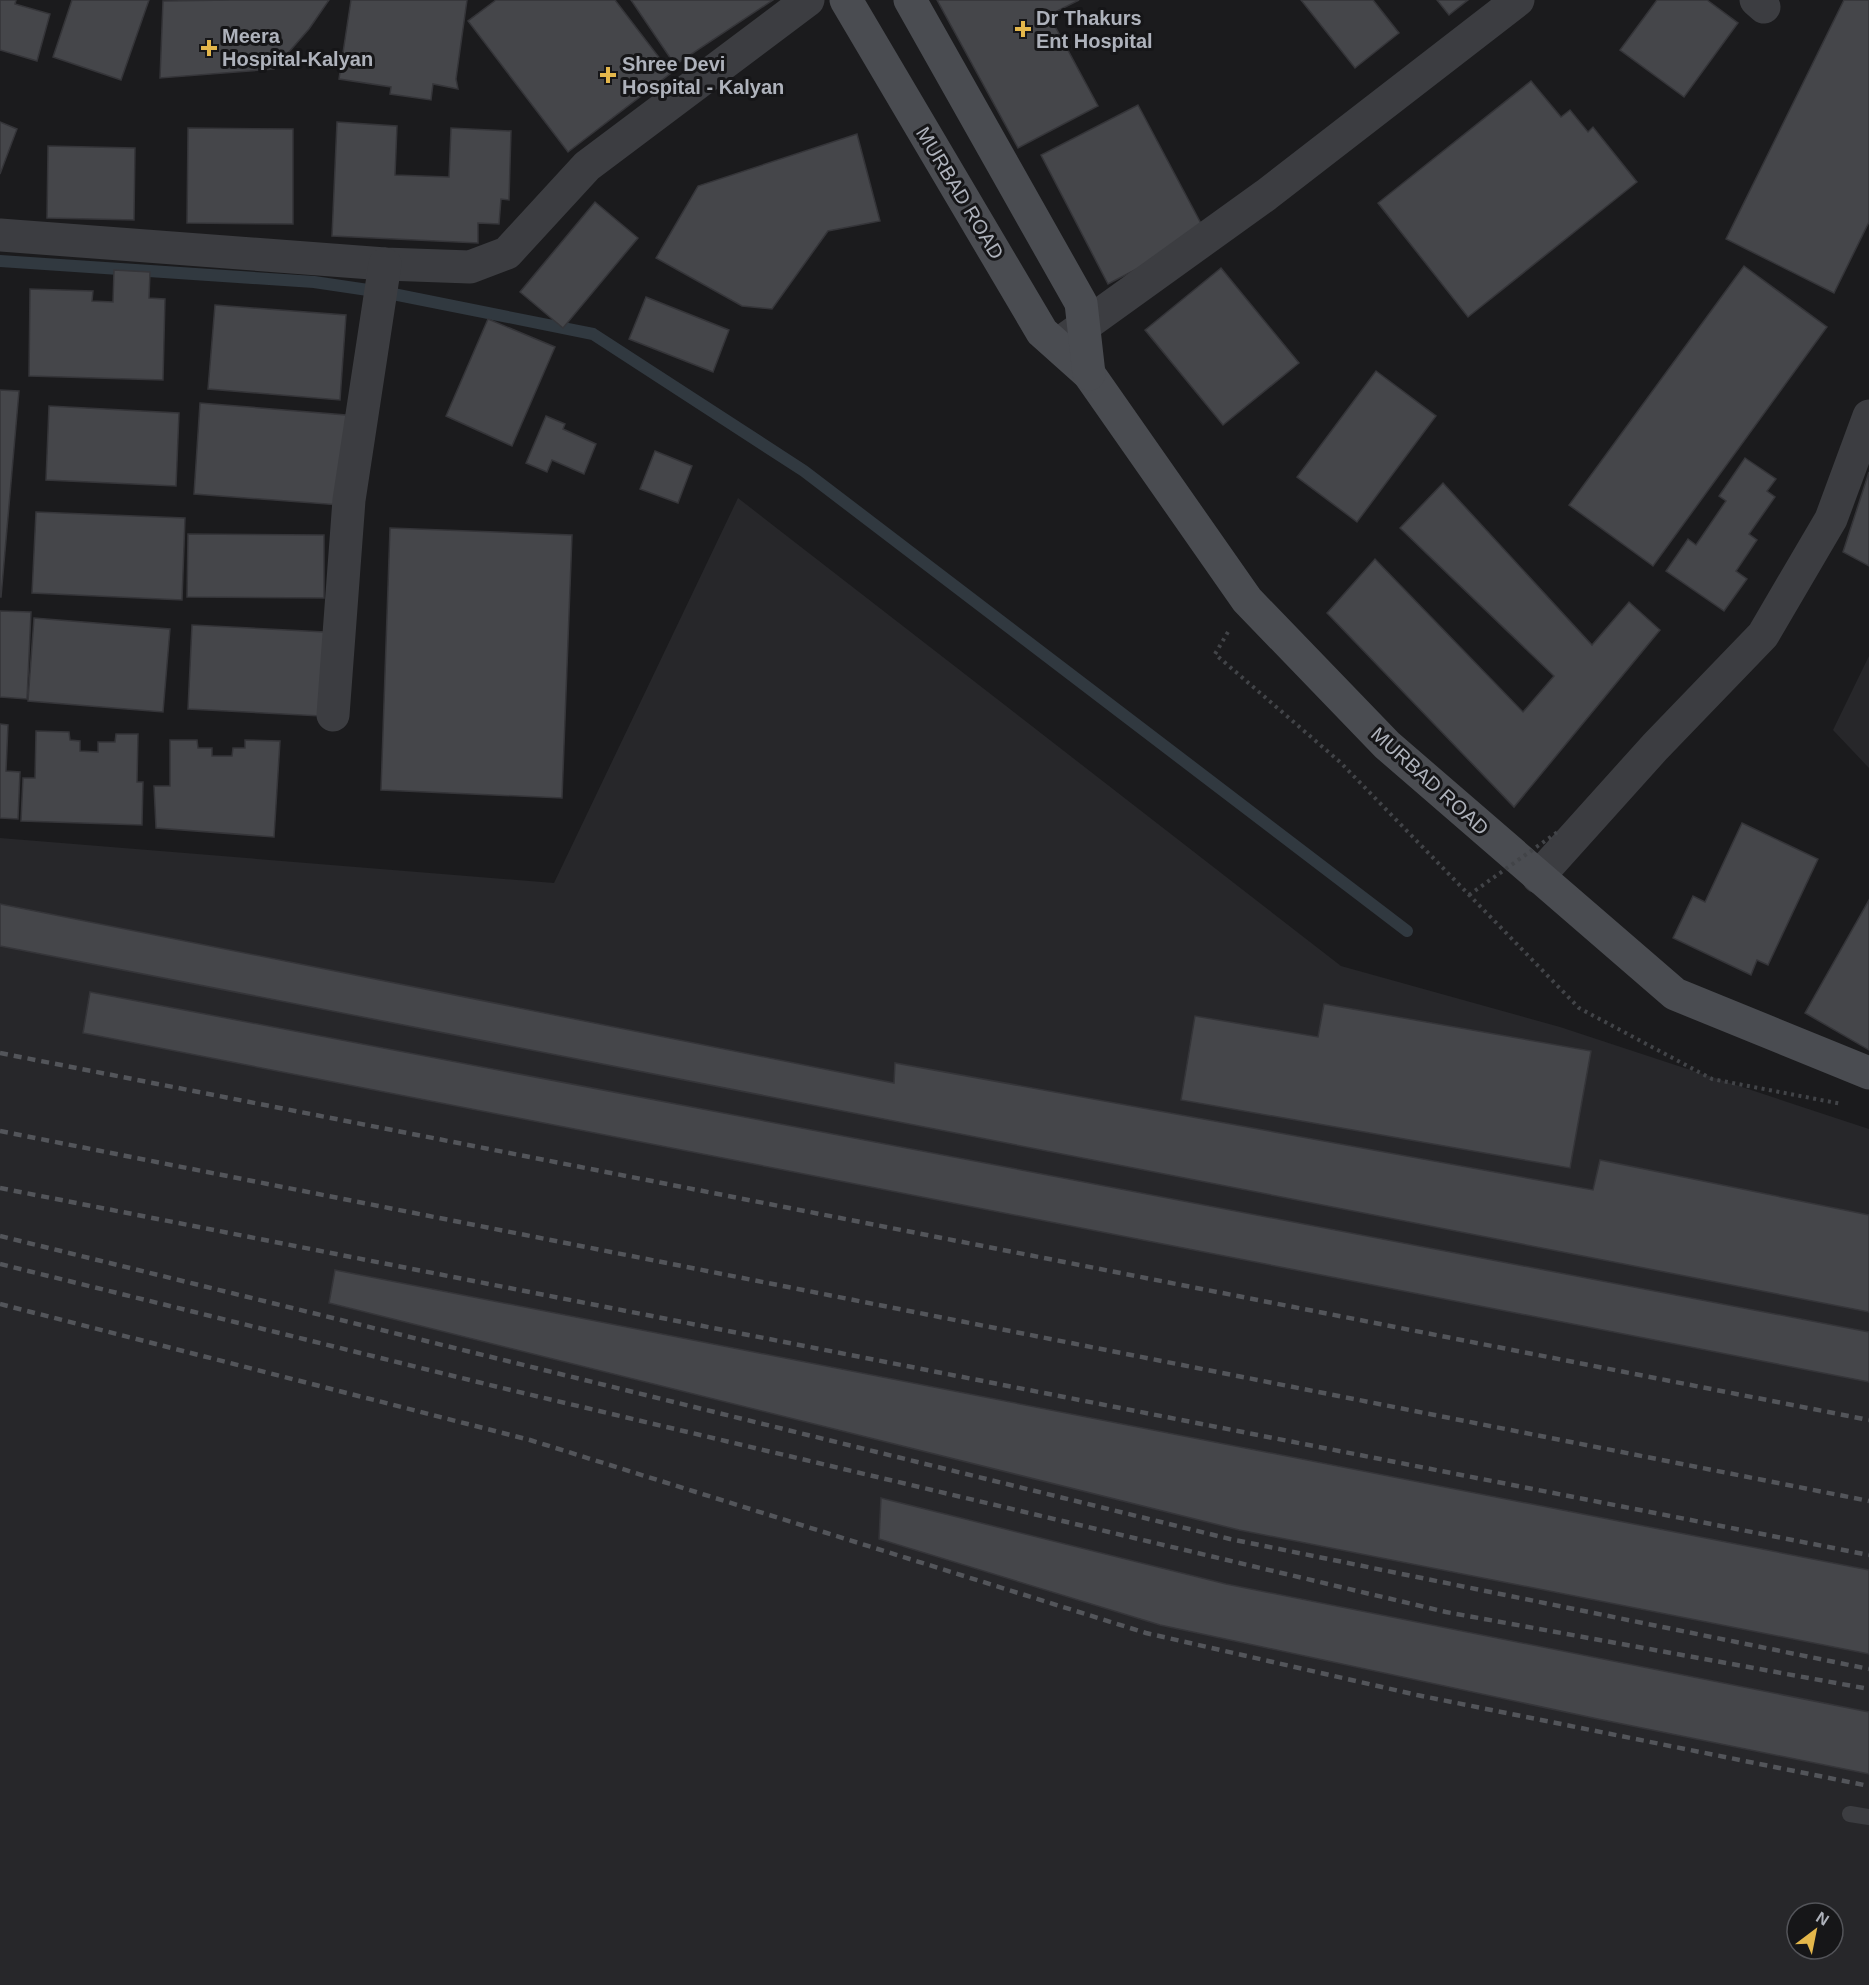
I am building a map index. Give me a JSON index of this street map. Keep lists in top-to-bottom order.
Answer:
{
  "streets": {
    "street": ["MURBAD ROAD"]
  },
  "places": {
    "health": ["Dr Thakurs Ent Hospital", "Meera Hospital-Kalyan", "Shree Devi Hospital - Kalyan"]
  },
  "north": "top right"
}
